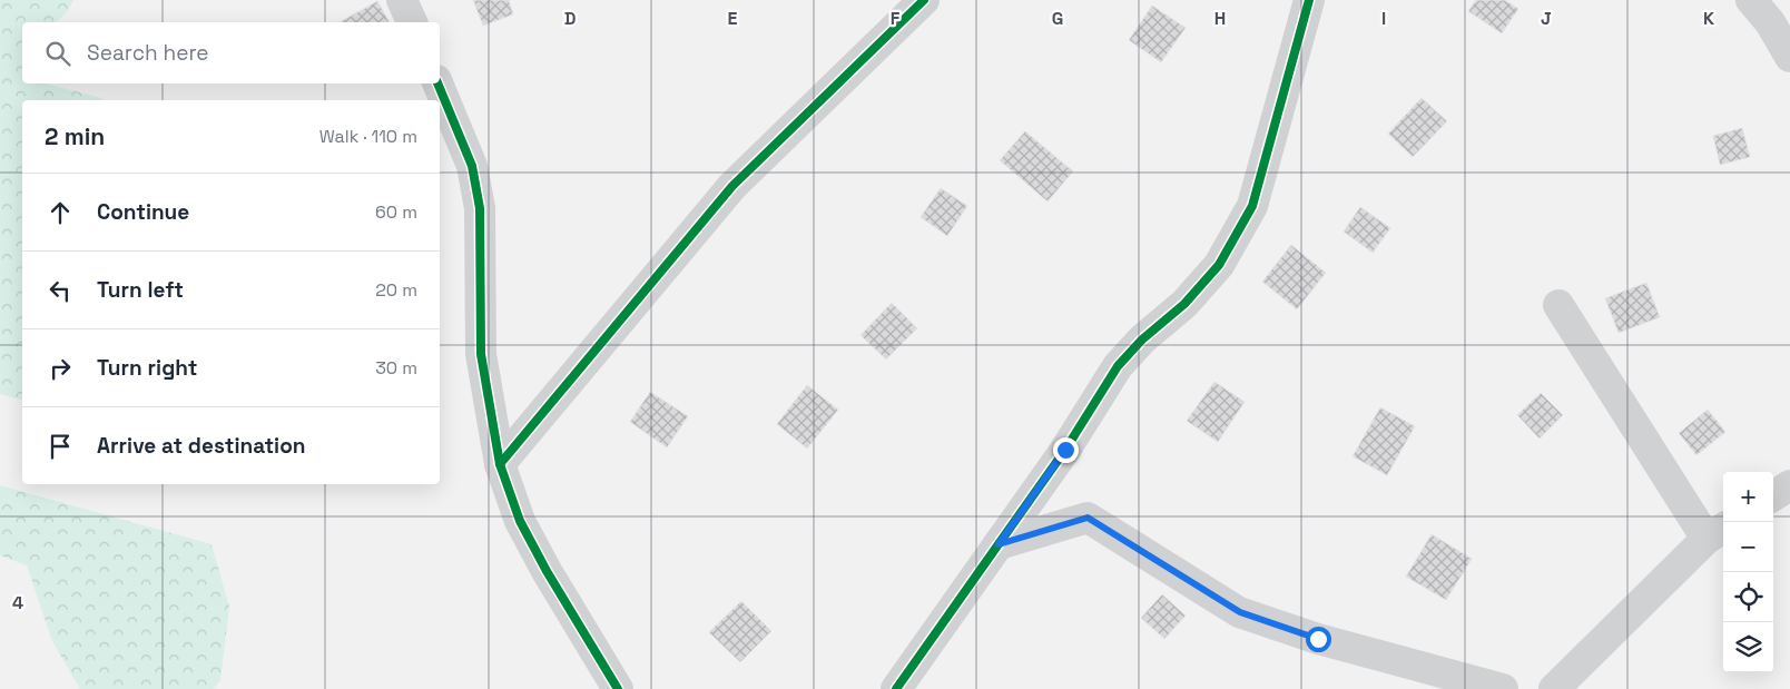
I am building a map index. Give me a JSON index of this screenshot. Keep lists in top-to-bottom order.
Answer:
{
  "page": {
    "search": "Search here",
    "heading": ["2 min", "Walk · 110 m"],
    "list": [
      ["Continue", "60 m"],
      ["Turn left", "20 m"],
      ["Turn right", "30 m"],
      "Arrive at destination"
    ],
    "map_buttons": ["+", "−"]
  },
  "grid": {
    "columns": [
      "D",
      "E",
      "F",
      "G",
      "H",
      "I",
      "J",
      "K"
    ],
    "rows": ["4"]
  }
}
